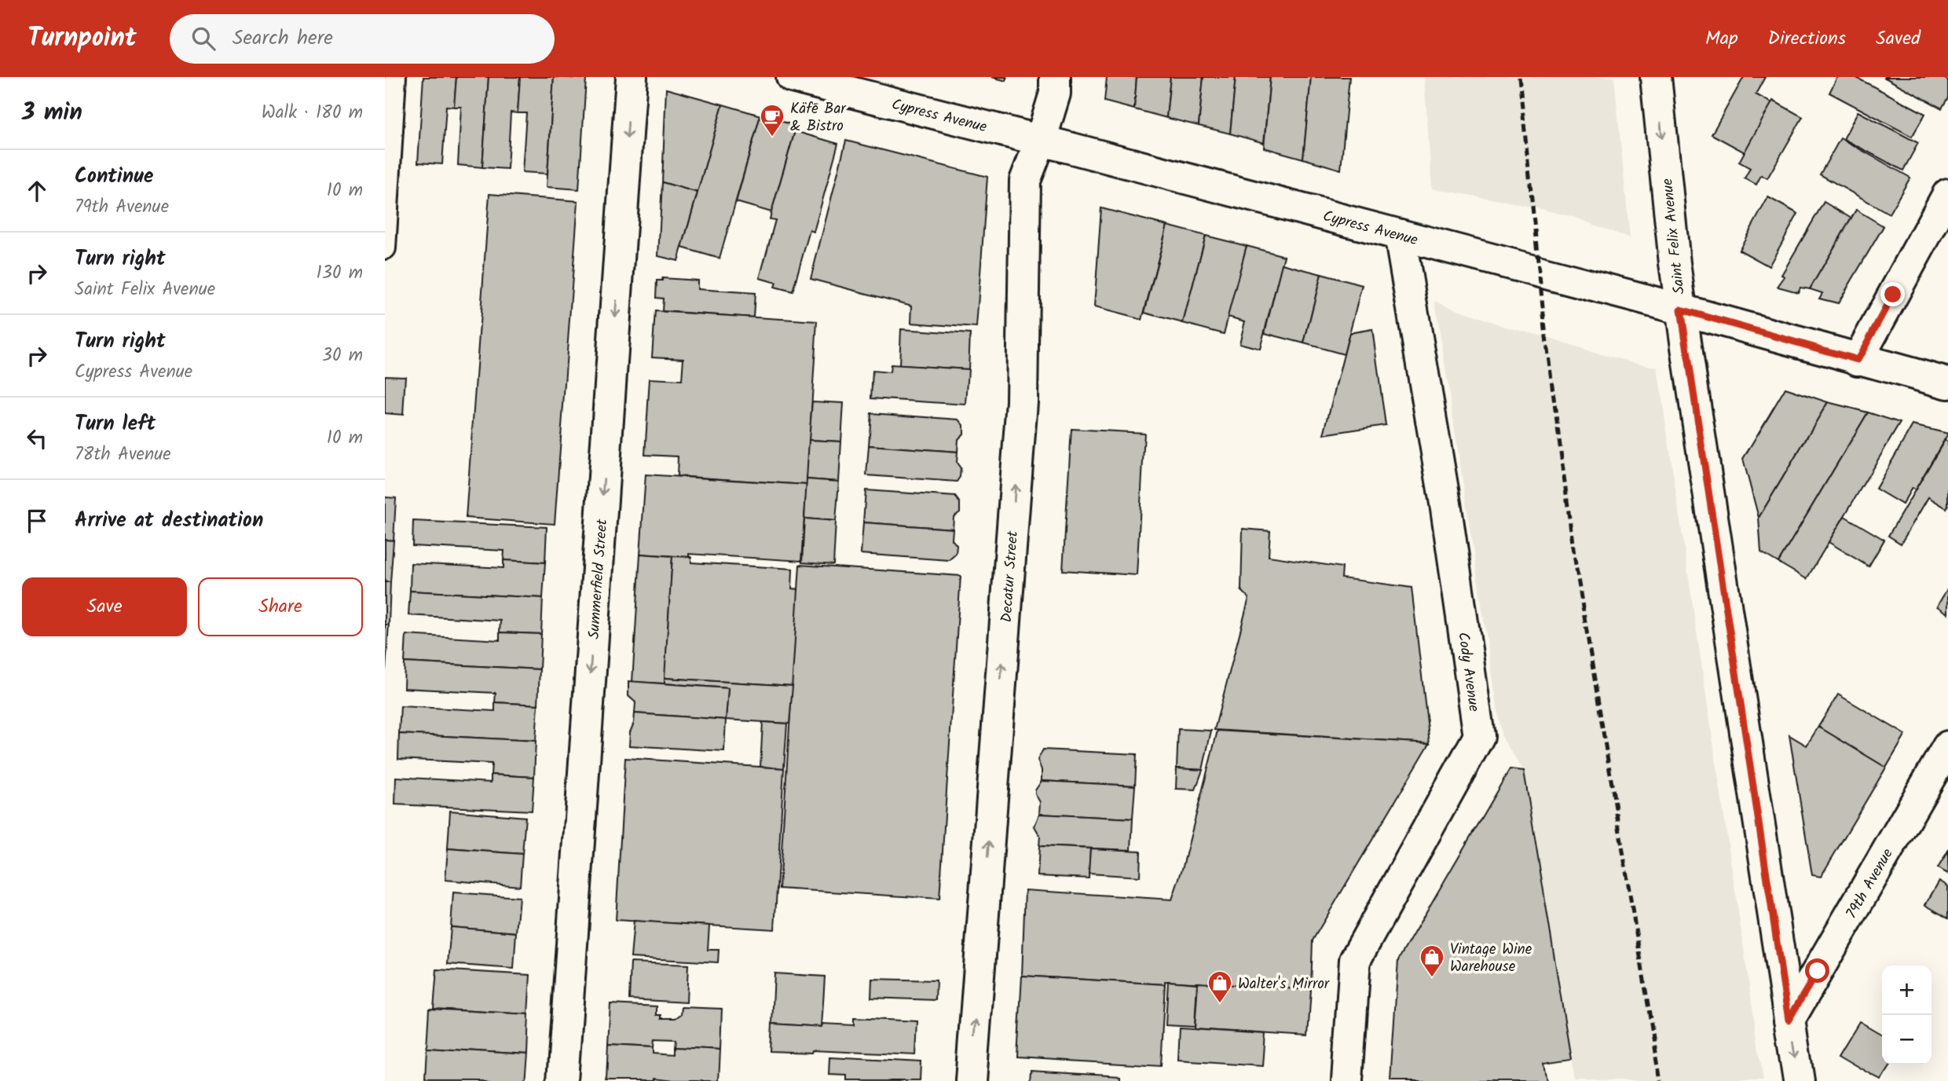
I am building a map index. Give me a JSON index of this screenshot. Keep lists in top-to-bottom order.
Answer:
{
  "streets": {
    "street": [
      "Cypress Avenue",
      "Saint Felix Avenue",
      "Decatur Street",
      "Summerfield Street",
      "Cody Avenue",
      "79th Avenue"
    ]
  },
  "crossings": [
    ["Cypress Avenue", "Saint Felix Avenue"],
    ["Cypress Avenue", "Decatur Street"],
    ["Cypress Avenue", "Cody Avenue"],
    ["Saint Felix Avenue", "79th Avenue"]
  ],
  "one_way": ["Decatur Street", "Summerfield Street"],
  "places": {
    "cafe": ["Käfē Bar & Bistro"],
    "shop": ["Vintage Wine Warehouse", "Walter's Mirror"]
  },
  "page": {
    "header": "Turnpoint",
    "search": "Search here",
    "nav": ["Map", "Directions", "Saved"],
    "heading": ["3 min", "Walk · 180 m"],
    "list": [
      ["Continue", "79th Avenue", "10 m"],
      ["Turn right", "Saint Felix Avenue", "130 m"],
      ["Turn right", "Cypress Avenue", "30 m"],
      ["Turn left", "78th Avenue", "10 m"],
      "Arrive at destination"
    ],
    "buttons": ["Save", "Share"],
    "map_buttons": ["+", "−"]
  }
}
